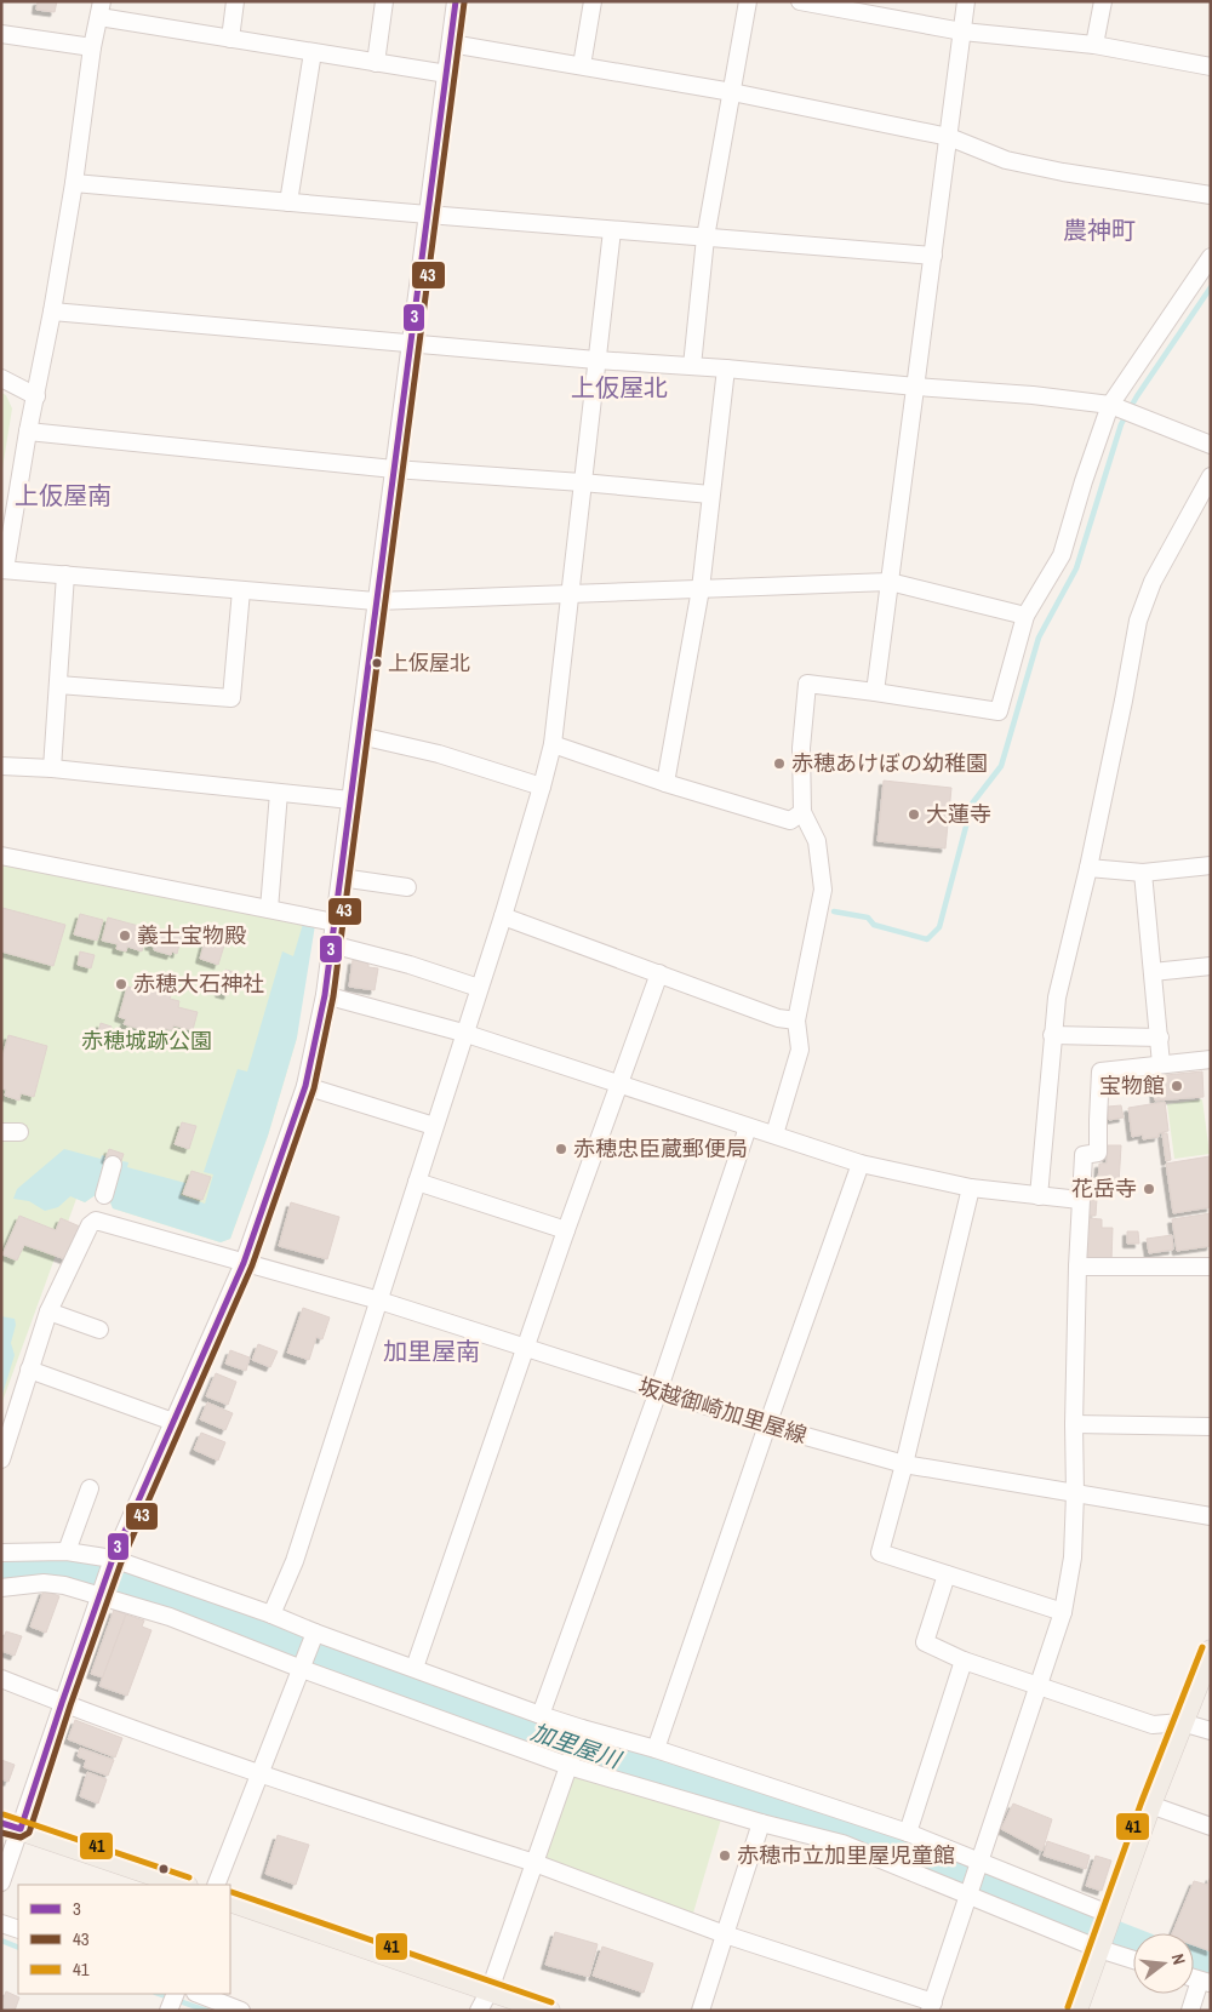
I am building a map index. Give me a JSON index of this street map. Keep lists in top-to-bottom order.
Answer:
{
  "streets": {
    "street": ["坂越御崎加里屋線"]
  },
  "districts": [
    "農神町",
    "上仮屋北",
    "上仮屋南",
    "加里屋南"
  ],
  "water": ["加里屋川"],
  "parks": ["赤穂城跡公園"],
  "places": [
    "上仮屋北",
    "赤穂あけぼの幼稚園",
    "大蓮寺",
    "義士宝物殿",
    "赤穂大石神社",
    "宝物館",
    "赤穂忠臣蔵郵便局",
    "花岳寺",
    "赤穂市立加里屋児童館"
  ],
  "lines": ["transit line 3", "transit line 43", "transit line 41"],
  "legend": ["3", "43", "41"],
  "north": "right"
}
